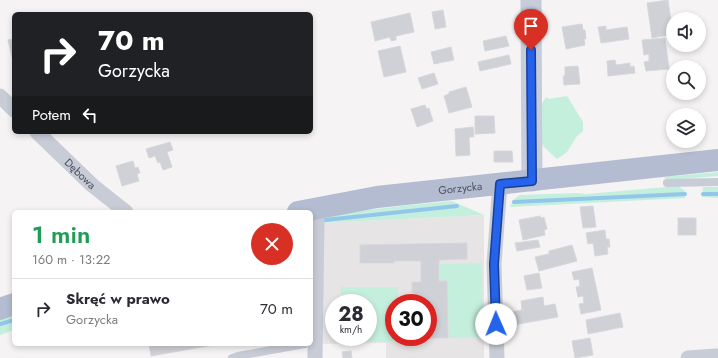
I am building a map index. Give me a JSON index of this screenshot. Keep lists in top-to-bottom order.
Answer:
{
  "streets": {
    "main road": ["Gorzycka"],
    "street": ["Dębowa"]
  },
  "page": {
    "turn": ["70 m", "Gorzycka"],
    "then": "Potem",
    "heading": ["1 min", "160 m · 13:22"],
    "list": [
      {
        "name": "Skręć w prawo",
        "note": "Gorzycka",
        "value": "70 m"
      }
    ],
    "speed": "28 km/h",
    "limit": "30"
  }
}
